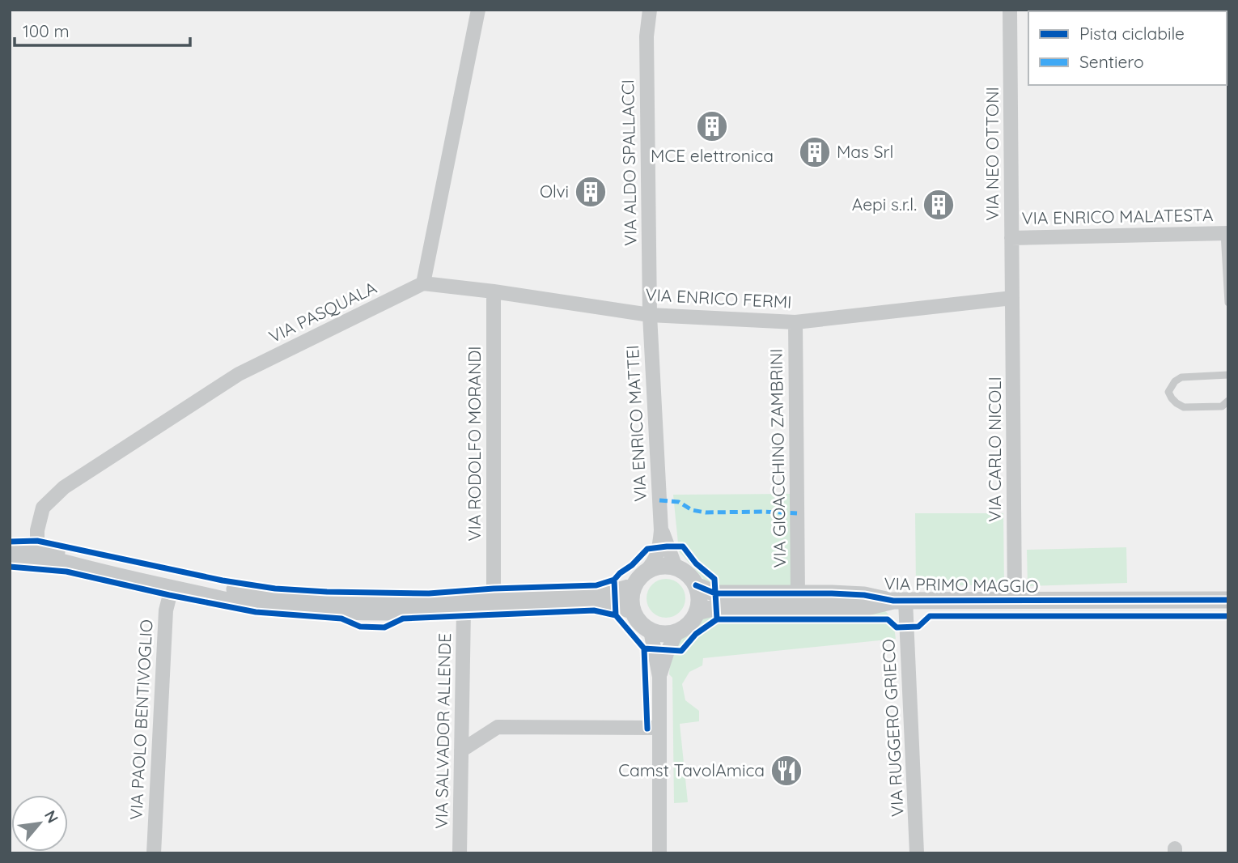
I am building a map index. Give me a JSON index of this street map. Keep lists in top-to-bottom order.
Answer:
{
  "streets": {
    "street": [
      "VIA NEO OTTONI",
      "VIA ALDO SPALLACCI",
      "VIA ENRICO MALATESTA",
      "VIA ENRICO FERMI",
      "VIA PASQUALA",
      "VIA ENRICO MATTEI",
      "VIA RODOLFO MORANDI",
      "VIA CARLO NICOLI",
      "VIA GIOACCHINO ZAMBRINI",
      "VIA PRIMO MAGGIO",
      "VIA PAOLO BENTIVOGLIO",
      "VIA RUGGERO GRIECO",
      "VIA SALVADOR ALLENDE"
    ]
  },
  "crossings": [
    ["VIA NEO OTTONI", "VIA ENRICO MALATESTA"],
    ["VIA NEO OTTONI", "VIA ENRICO FERMI"],
    ["VIA NEO OTTONI", "VIA CARLO NICOLI"],
    ["VIA ALDO SPALLACCI", "VIA ENRICO FERMI"],
    ["VIA ALDO SPALLACCI", "VIA ENRICO MATTEI"],
    ["VIA ENRICO FERMI", "VIA PASQUALA"],
    ["VIA ENRICO FERMI", "VIA ENRICO MATTEI"],
    ["VIA ENRICO FERMI", "VIA RODOLFO MORANDI"],
    ["VIA ENRICO FERMI", "VIA CARLO NICOLI"],
    ["VIA ENRICO FERMI", "VIA GIOACCHINO ZAMBRINI"],
    ["VIA ENRICO MATTEI", "VIA PRIMO MAGGIO"],
    ["VIA CARLO NICOLI", "VIA PRIMO MAGGIO"],
    ["VIA GIOACCHINO ZAMBRINI", "VIA PRIMO MAGGIO"],
    ["VIA PRIMO MAGGIO", "VIA RUGGERO GRIECO"]
  ],
  "places": {
    "building": [
      "MCE elettronica",
      "Mas Srl",
      "Olvi",
      "Aepi s.r.l."
    ],
    "restaurant": ["Camst TavolAmica"]
  },
  "legend": ["Pista ciclabile", "Sentiero"],
  "scale_bar": "100 m",
  "north": "top right"
}
